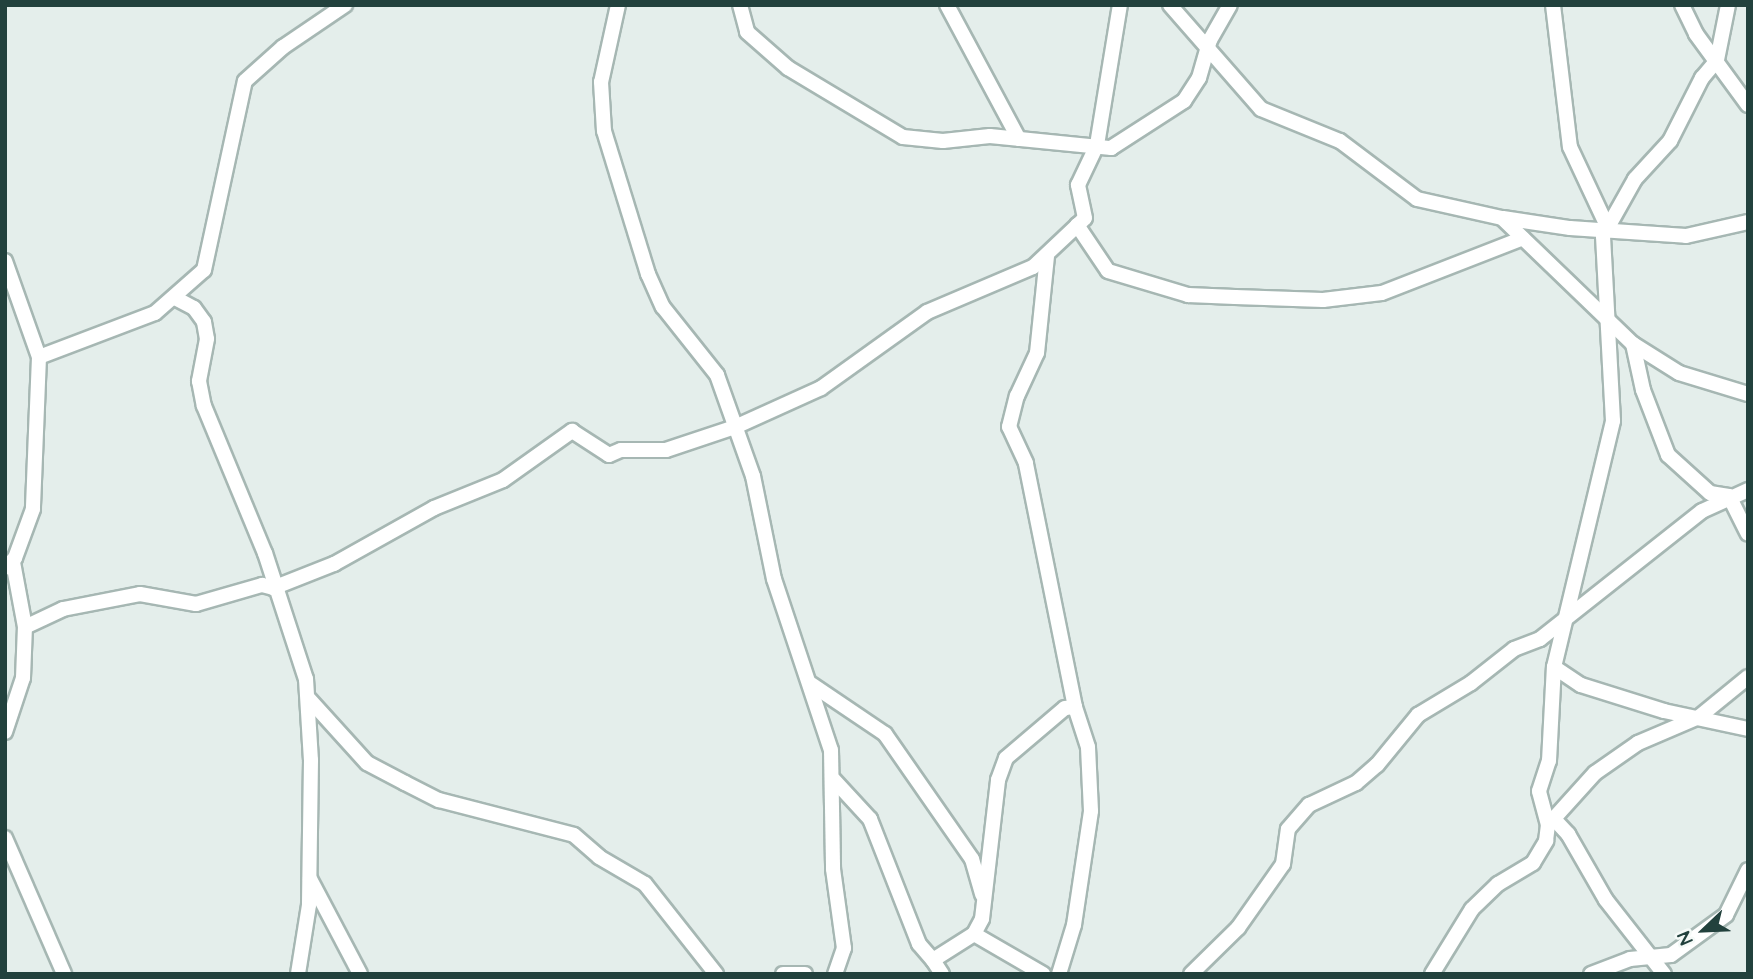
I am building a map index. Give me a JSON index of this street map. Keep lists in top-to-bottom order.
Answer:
{
  "north": "bottom left"
}
